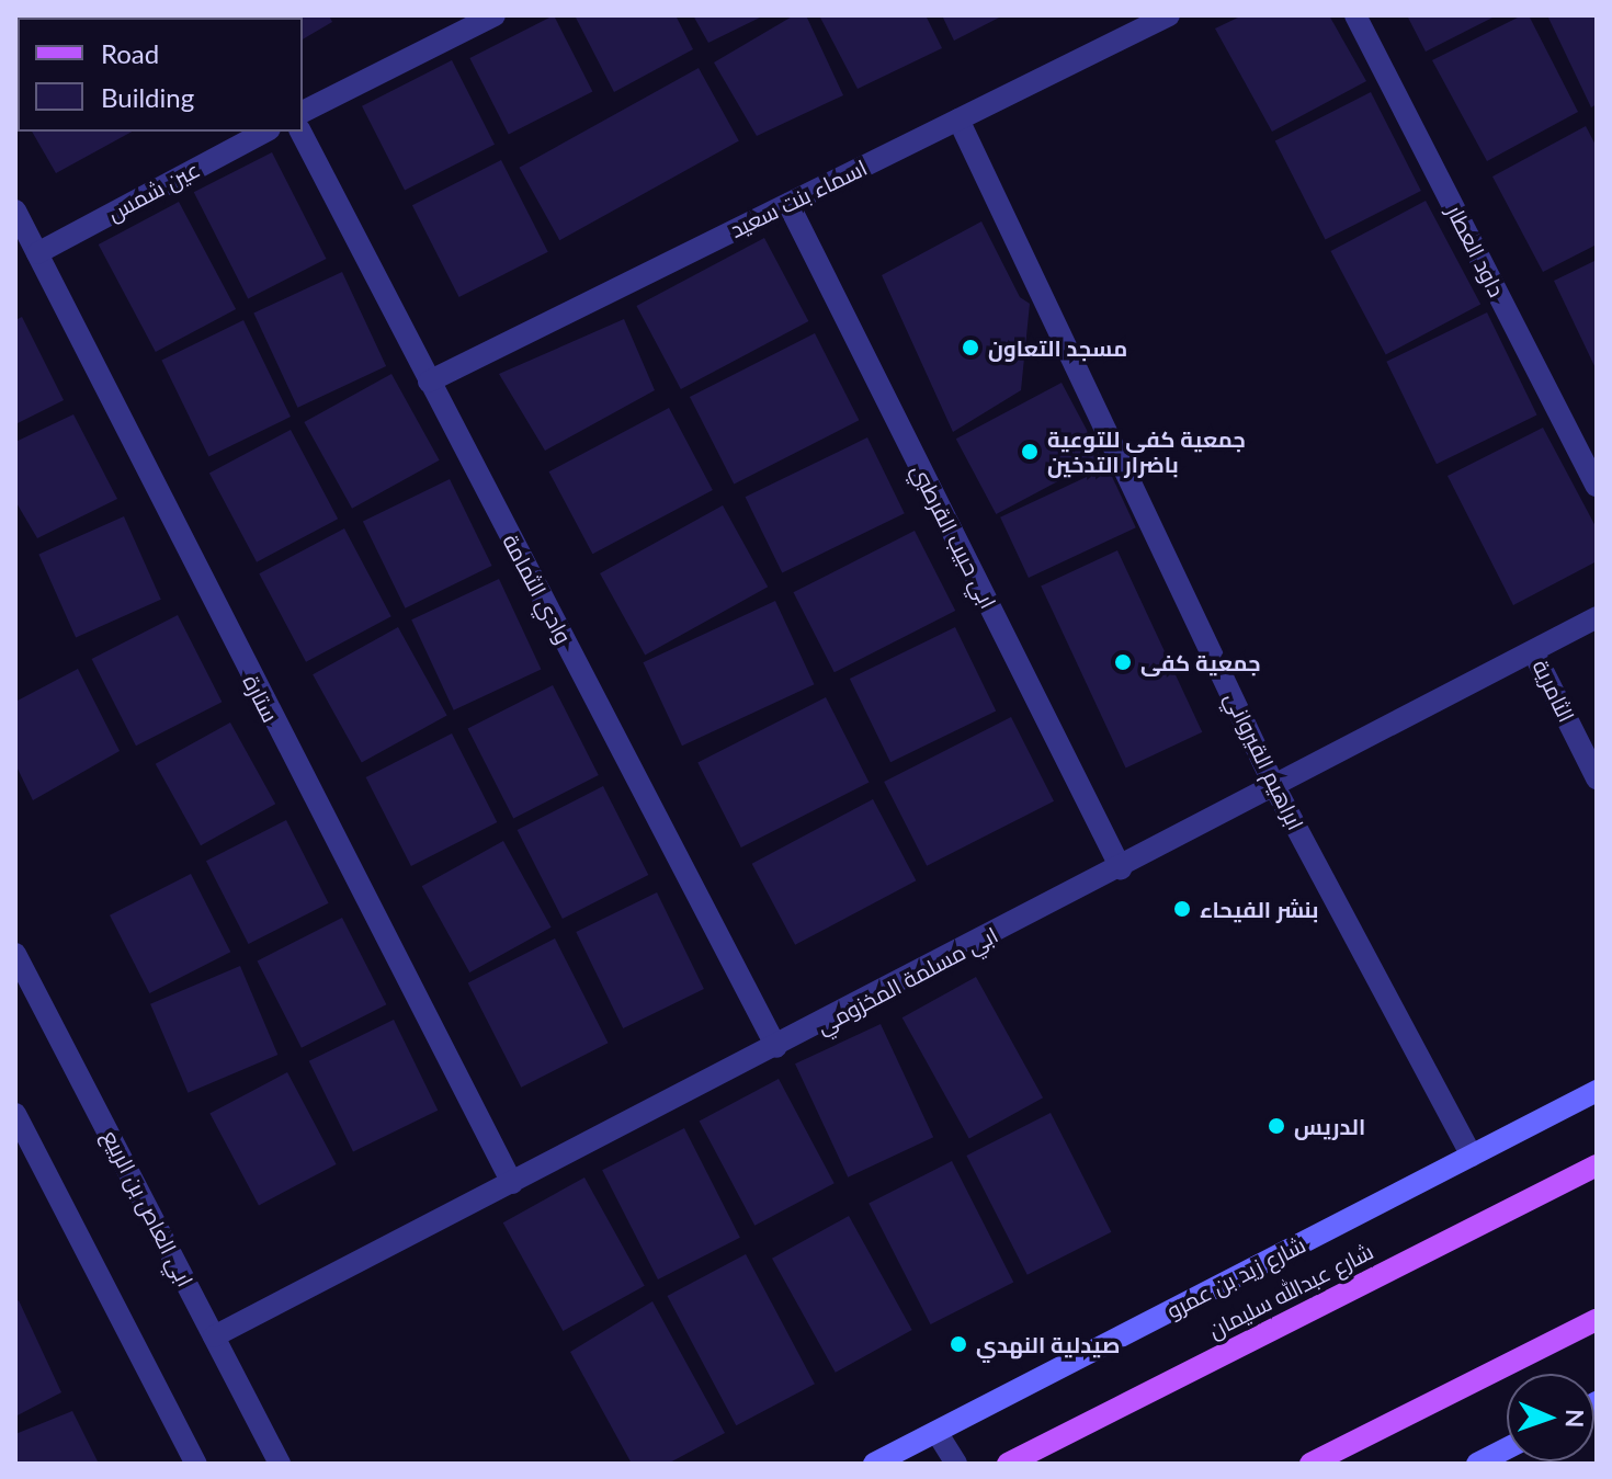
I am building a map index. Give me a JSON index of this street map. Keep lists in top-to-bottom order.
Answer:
{
  "streets": {
    "main road": ["شارع زيد بن عمرو", "شارع عبدالله سليمان"],
    "street": [
      "عين شمس",
      "اسماء بنت سعيد",
      "داود العطار",
      "ابي حبيب القرطبي",
      "وادي الثمامة",
      "الثامرية",
      "ستارة",
      "ابراهيم القيرواني",
      "ابي مسلمة المخزومي",
      "ابي العاص بن الربيع"
    ]
  },
  "crossings": [
    ["عين شمس", "ستارة"],
    ["اسماء بنت سعيد", "ابي حبيب القرطبي"],
    ["اسماء بنت سعيد", "وادي الثمامة"],
    ["اسماء بنت سعيد", "ابراهيم القيرواني"],
    ["ابي حبيب القرطبي", "ابي مسلمة المخزومي"],
    ["وادي الثمامة", "ابي مسلمة المخزومي"],
    ["الثامرية", "ابي مسلمة المخزومي"],
    ["ستارة", "ابي مسلمة المخزومي"],
    ["ابراهيم القيرواني", "ابي مسلمة المخزومي"],
    ["ابراهيم القيرواني", "شارع زيد بن عمرو"],
    ["ابي مسلمة المخزومي", "ابي العاص بن الربيع"]
  ],
  "places": [
    "مسجد التعاون",
    "جمعية كفى للتوعية باضرار التدخين",
    "جمعية كفى",
    "بنشر الفيحاء",
    "الدريس",
    "صيدلية النهدي"
  ],
  "legend": ["Road", "Building"],
  "north": "right"
}
